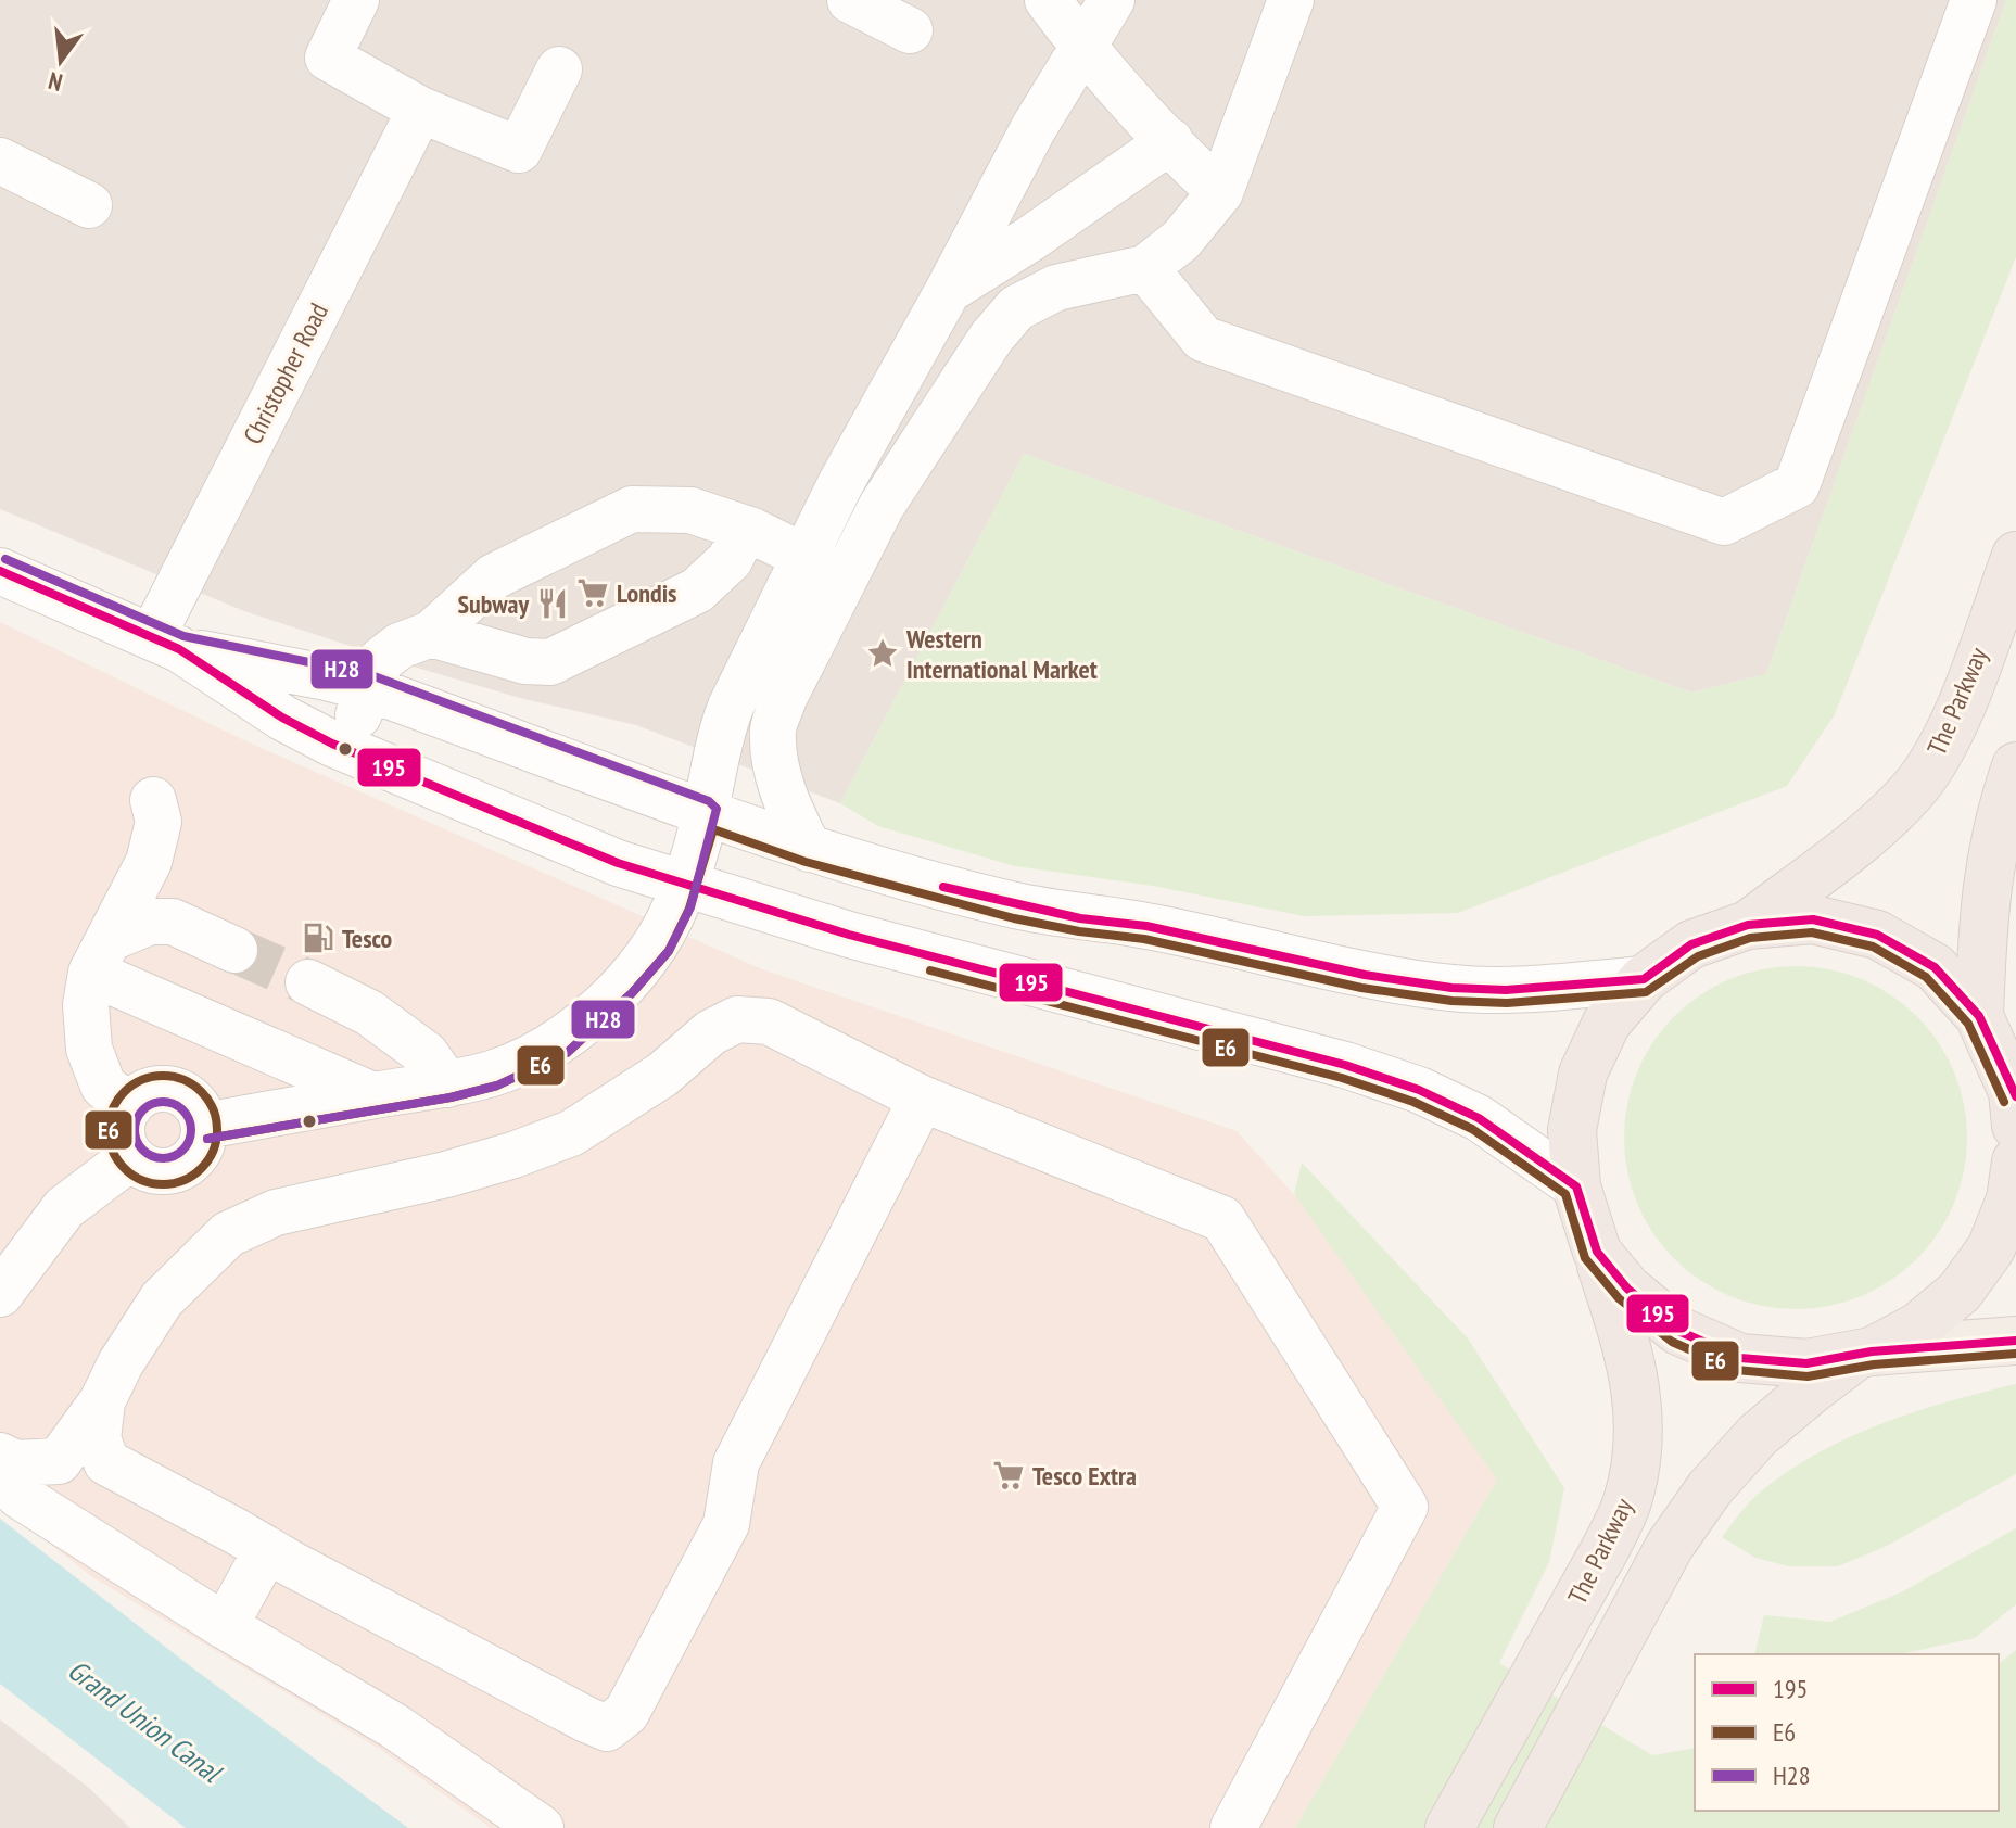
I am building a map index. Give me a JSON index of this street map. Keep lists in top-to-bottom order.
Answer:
{
  "streets": {
    "highway": ["The Parkway"],
    "street": ["Christopher Road"]
  },
  "water": ["Grand Union Canal"],
  "places": {
    "supermarket": ["Londis", "Tesco Extra"],
    "restaurant": ["Subway"],
    "place": ["Western International Market"],
    "fuel station": ["Tesco"]
  },
  "lines": ["transit line H28", "transit line 195", "transit line E6"],
  "legend": ["195", "E6", "H28"],
  "north": "bottom"
}
